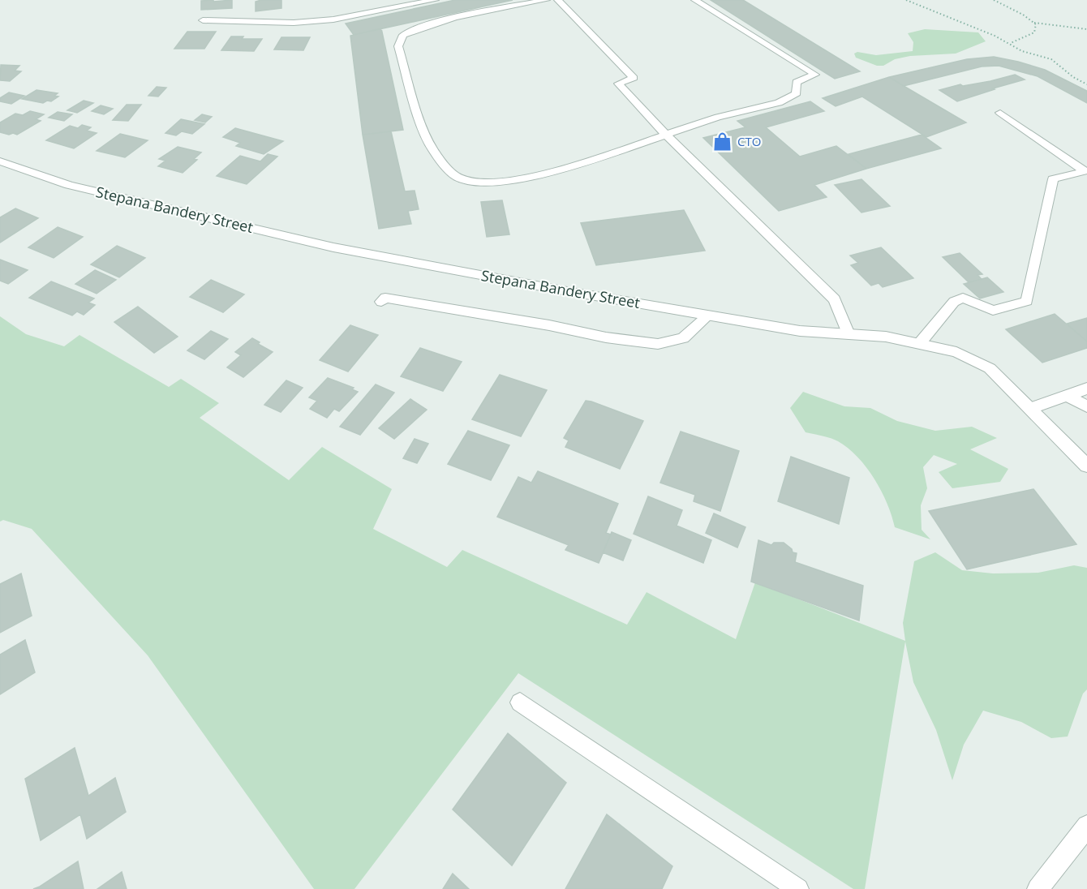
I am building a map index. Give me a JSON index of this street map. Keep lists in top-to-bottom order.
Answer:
{
  "streets": {
    "street": ["Stepana Bandery Street"]
  },
  "places": {
    "shop": ["СТО"]
  }
}
